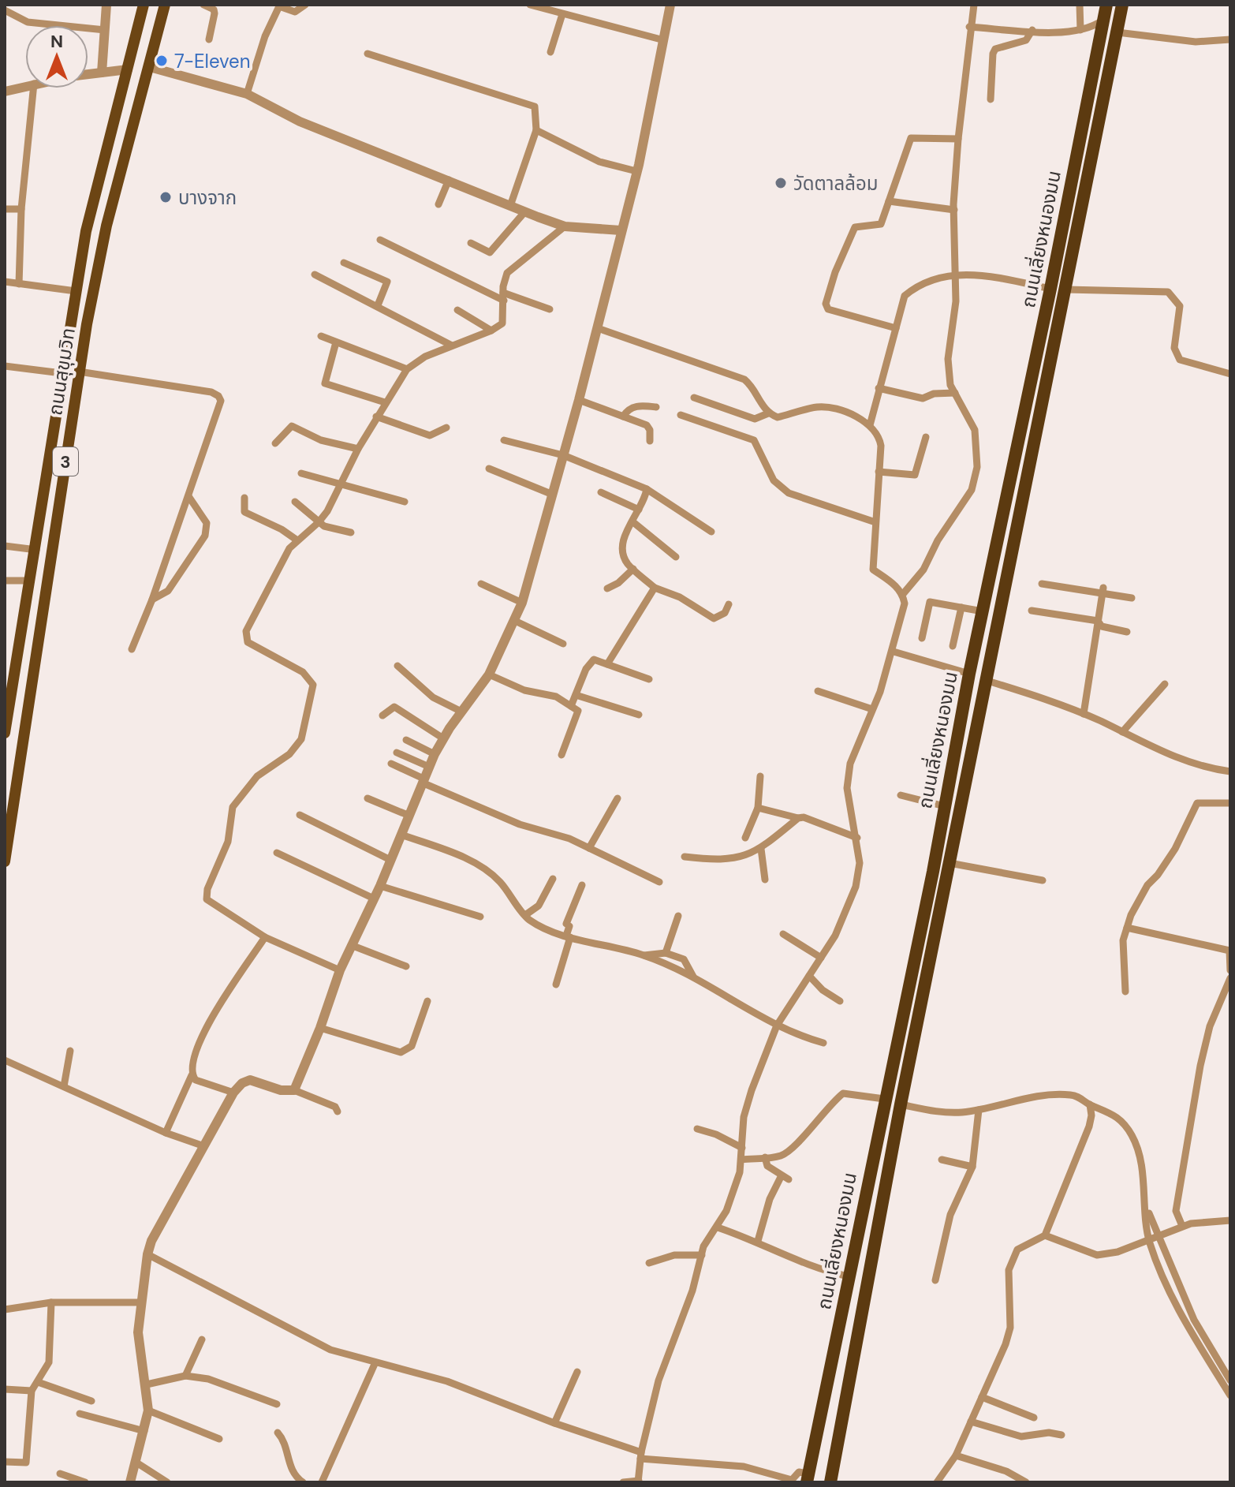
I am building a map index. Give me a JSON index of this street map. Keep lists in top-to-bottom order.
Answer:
{
  "streets": {
    "highway": ["ถนนเลี่ยงหนองมน"],
    "main road": ["ถนนสุขุมวิท", "3"]
  },
  "places": ["7-Eleven", "วัดตาลล้อม", "บางจาก"],
  "north": "top"
}
